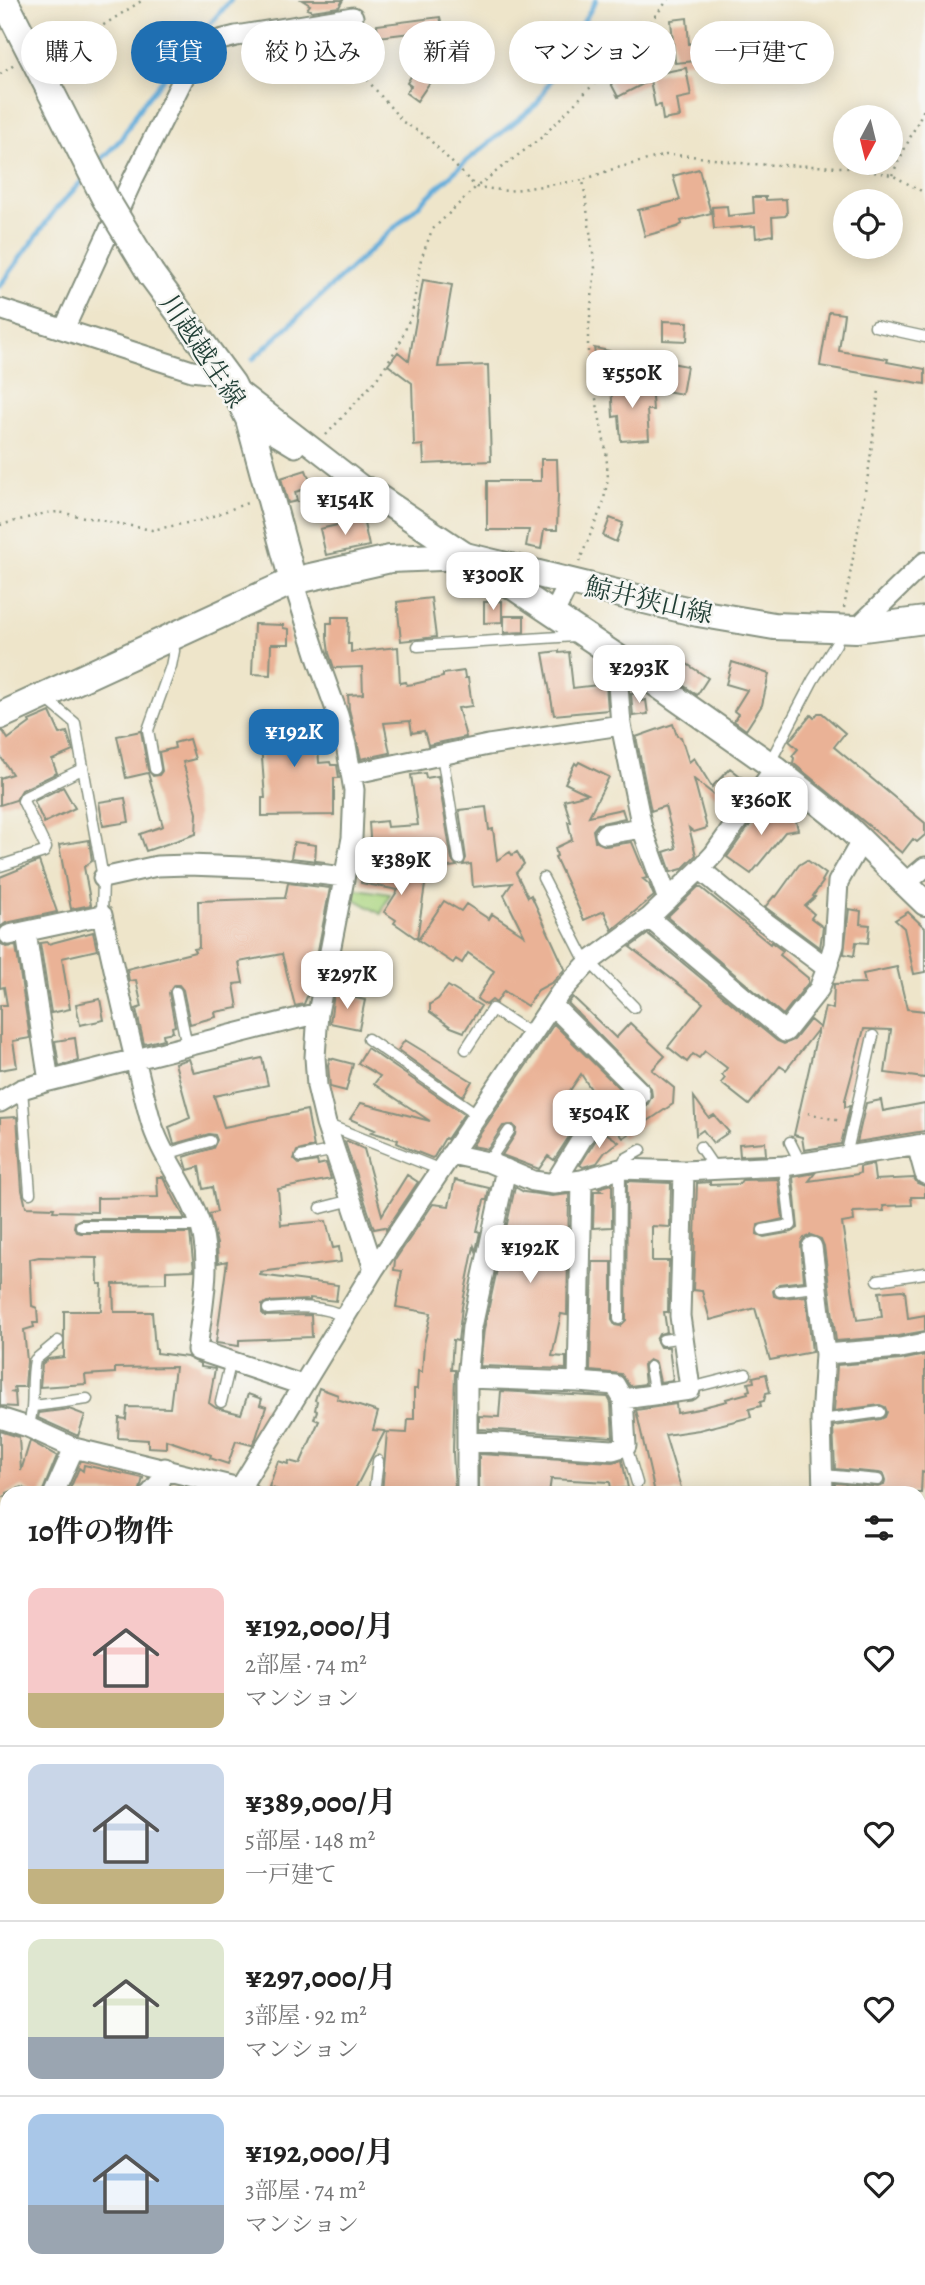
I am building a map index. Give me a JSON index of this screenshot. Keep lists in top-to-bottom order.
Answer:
{
  "streets": {
    "main road": ["川越越生線", "鯨井狭山線"]
  },
  "crossings": [
    ["川越越生線", "鯨井狭山線"]
  ],
  "north": "bottom",
  "page": {
    "chip": [
      "購入",
      "賃貸",
      "絞り込み",
      "新着",
      "マンション",
      "一戸建て"
    ],
    "price": [
      "¥550K",
      "¥154K",
      "¥300K",
      "¥293K",
      "¥192K",
      "¥360K",
      "¥389K",
      "¥297K",
      "¥504K",
      "¥192K"
    ],
    "heading": "10件の物件",
    "list": [
      {
        "name": "¥192,000/月",
        "note": "2部屋 · 74 m² · マンション"
      },
      {
        "name": "¥389,000/月",
        "note": "5部屋 · 148 m² · 一戸建て"
      },
      {
        "name": "¥297,000/月",
        "note": "3部屋 · 92 m² · マンション"
      },
      {
        "name": "¥192,000/月",
        "note": "3部屋 · 74 m² · マンション"
      }
    ]
  }
}
